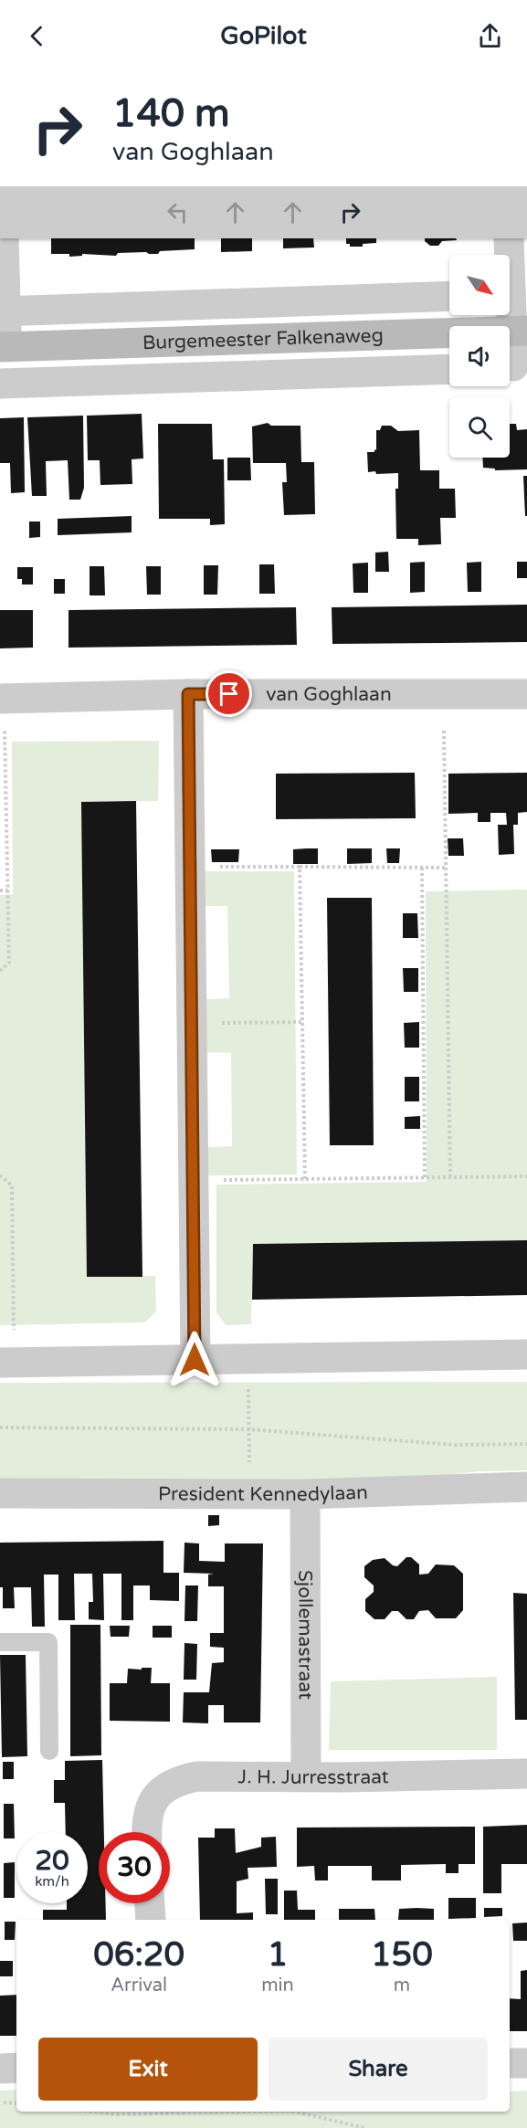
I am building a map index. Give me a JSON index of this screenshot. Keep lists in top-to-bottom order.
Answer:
{
  "streets": {
    "street": [
      "Burgemeester Falkenaweg",
      "van Goghlaan",
      "President Kennedylaan",
      "Sjollemastraat",
      "J. H. Jurresstraat"
    ]
  },
  "crossings": [
    ["President Kennedylaan", "Sjollemastraat"],
    ["Sjollemastraat", "J. H. Jurresstraat"]
  ],
  "north": "bottom right",
  "page": {
    "header": "GoPilot",
    "turn": ["140 m", "van Goghlaan"],
    "speed": "20 km/h",
    "limit": "30",
    "eta": [
      "06:20",
      "Arrival",
      "1",
      "min",
      "150",
      "m"
    ],
    "buttons": ["Exit", "Share"]
  }
}
